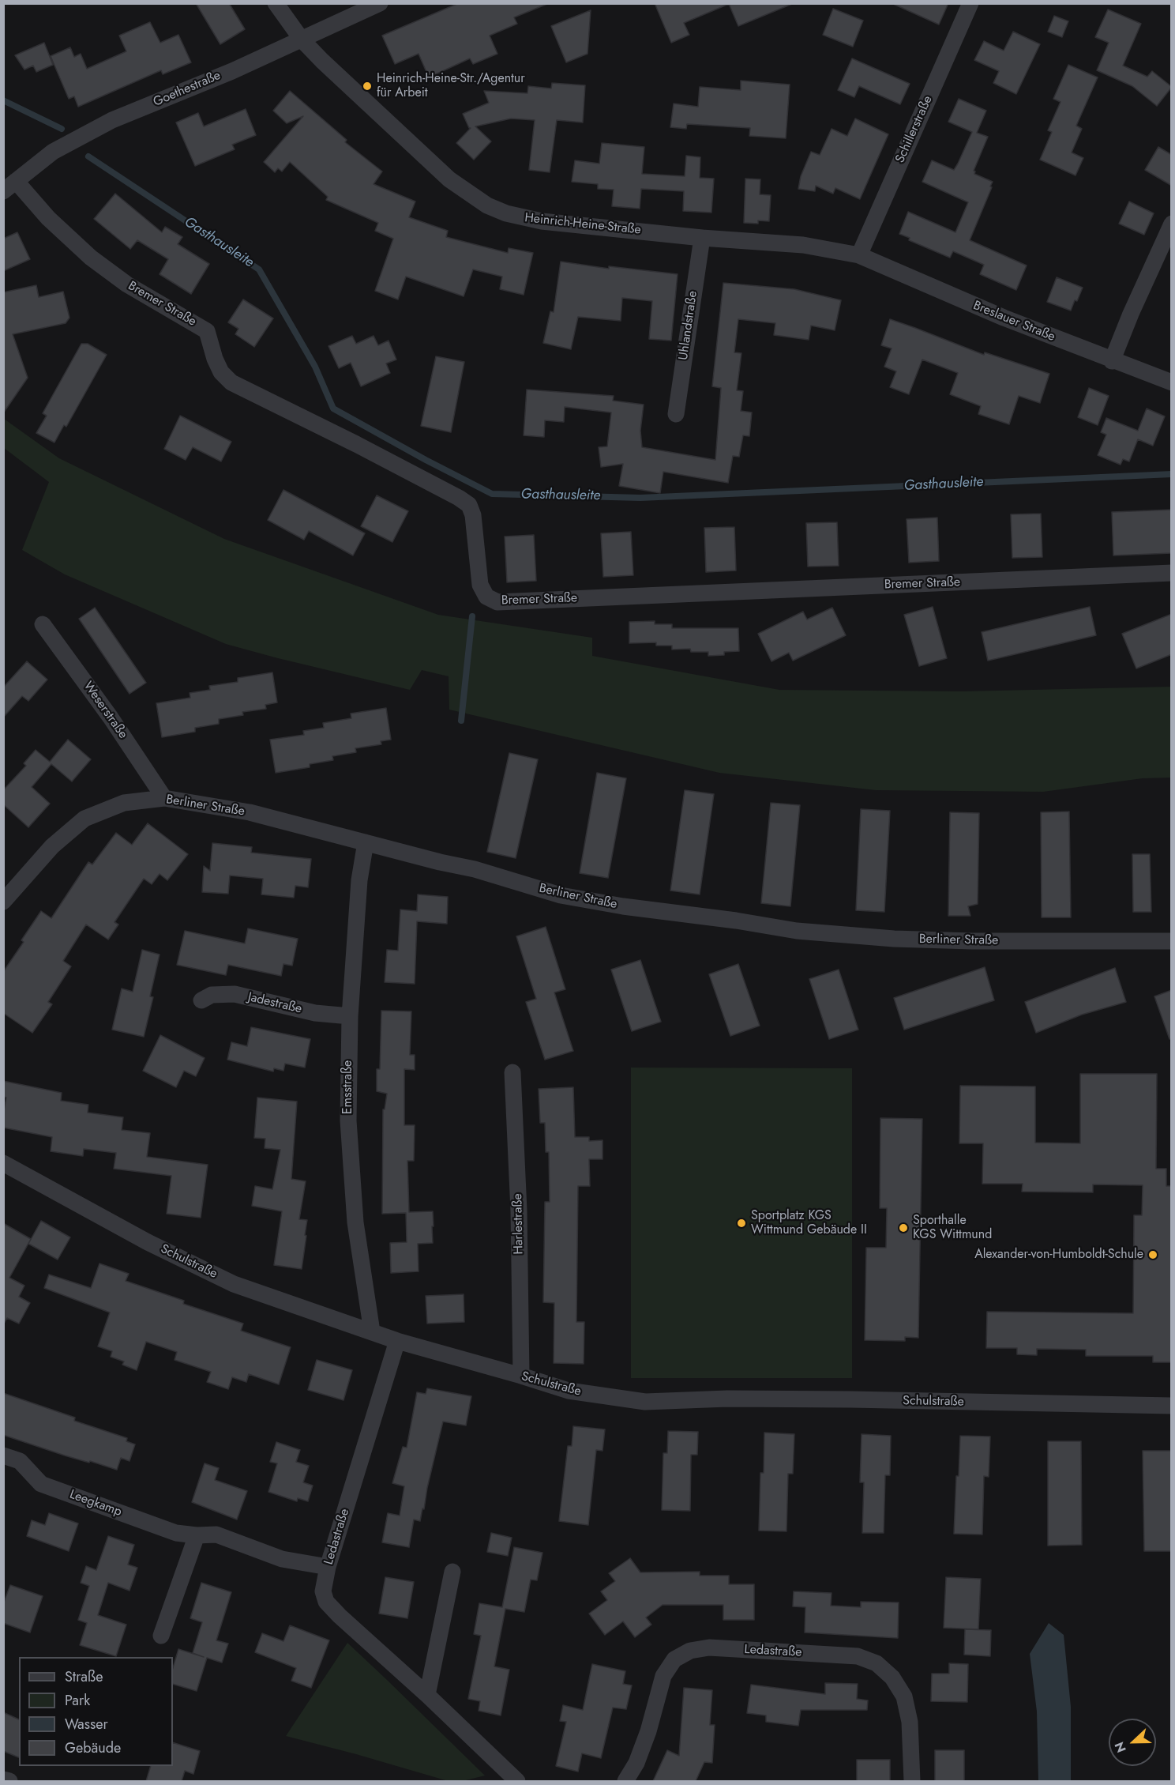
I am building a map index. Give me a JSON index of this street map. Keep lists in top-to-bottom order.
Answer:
{
  "streets": {
    "street": [
      "Goethestraße",
      "Schillerstraße",
      "Heinrich-Heine-Straße",
      "Bremer Straße",
      "Breslauer Straße",
      "Uhlandstraße",
      "Weserstraße",
      "Berliner Straße",
      "Jadestraße",
      "Emsstraße",
      "Harlestraße",
      "Schulstraße",
      "Leegkamp",
      "Ledastraße"
    ]
  },
  "crossings": [
    ["Goethestraße", "Heinrich-Heine-Straße"],
    ["Goethestraße", "Bremer Straße"],
    ["Schillerstraße", "Heinrich-Heine-Straße"],
    ["Schillerstraße", "Breslauer Straße"],
    ["Heinrich-Heine-Straße", "Breslauer Straße"],
    ["Heinrich-Heine-Straße", "Uhlandstraße"],
    ["Weserstraße", "Berliner Straße"],
    ["Berliner Straße", "Emsstraße"],
    ["Jadestraße", "Emsstraße"],
    ["Emsstraße", "Schulstraße"],
    ["Harlestraße", "Schulstraße"],
    ["Schulstraße", "Ledastraße"],
    ["Leegkamp", "Ledastraße"]
  ],
  "water": ["Gasthausleite"],
  "places": [
    "Heinrich-Heine-Str./Agentur für Arbeit",
    "Sportplatz KGS Wittmund Gebäude II",
    "Sporthalle KGS Wittmund",
    "Alexander-von-Humboldt-Schule"
  ],
  "legend": [
    "Straße",
    "Park",
    "Wasser",
    "Gebäude"
  ],
  "north": "left"
}
